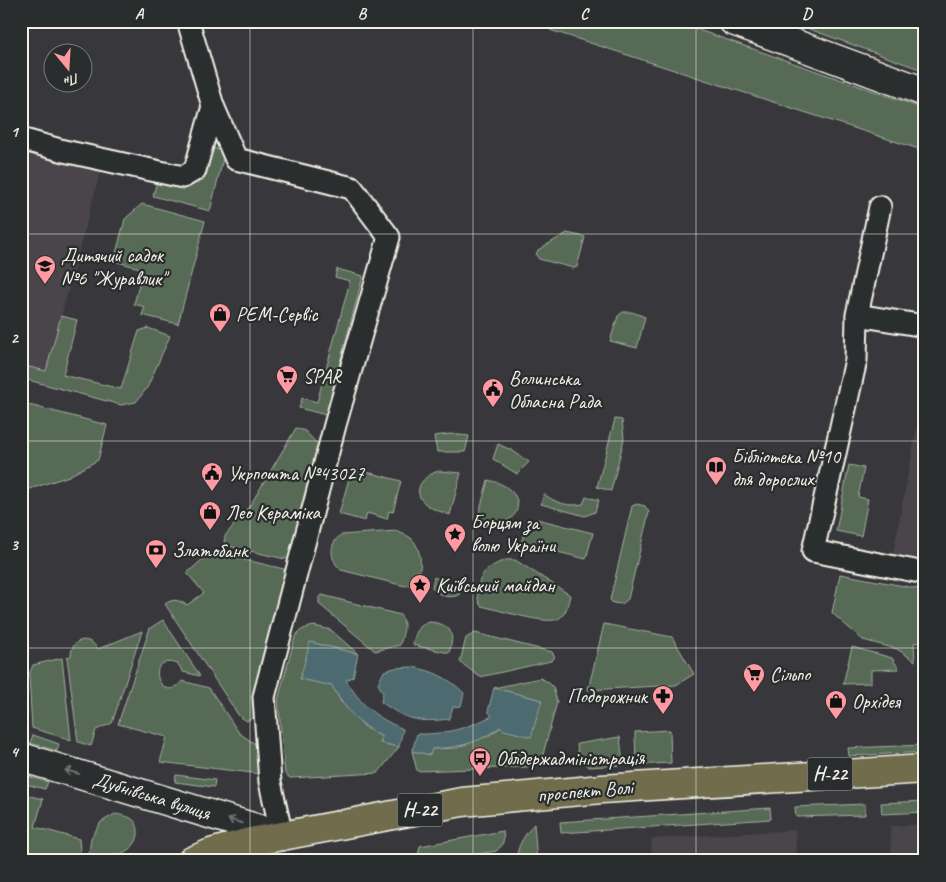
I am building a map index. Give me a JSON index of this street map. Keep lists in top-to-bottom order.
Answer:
{
  "streets": {
    "main road": ["Н-22", "проспект Волі", "Дубнівська вулиця"]
  },
  "crossings": [
    ["проспект Волі", "Дубнівська вулиця"]
  ],
  "one_way": ["Дубнівська вулиця"],
  "places": {
    "school or university": ["Дитячий садок №6 \"Журавлик\""],
    "shop": ["РЕМ-Сервіс", "Лео Кераміка", "Орхідея"],
    "supermarket": ["SPAR", "Сільпо"],
    "public building": ["Волинська Обласна Рада", "Укрпошта №43027"],
    "library": ["Бібліотека №10 для дорослих"],
    "place": ["Борцям за волю України", "Київський майдан"],
    "bank": ["Златобанк"],
    "pharmacy": ["Подорожник"],
    "bus stop": ["Облдержадміністрація"]
  },
  "north": "bottom",
  "grid": {
    "columns": [
      "A",
      "B",
      "C",
      "D"
    ],
    "rows": [
      "1",
      "2",
      "3",
      "4"
    ]
  }
}
